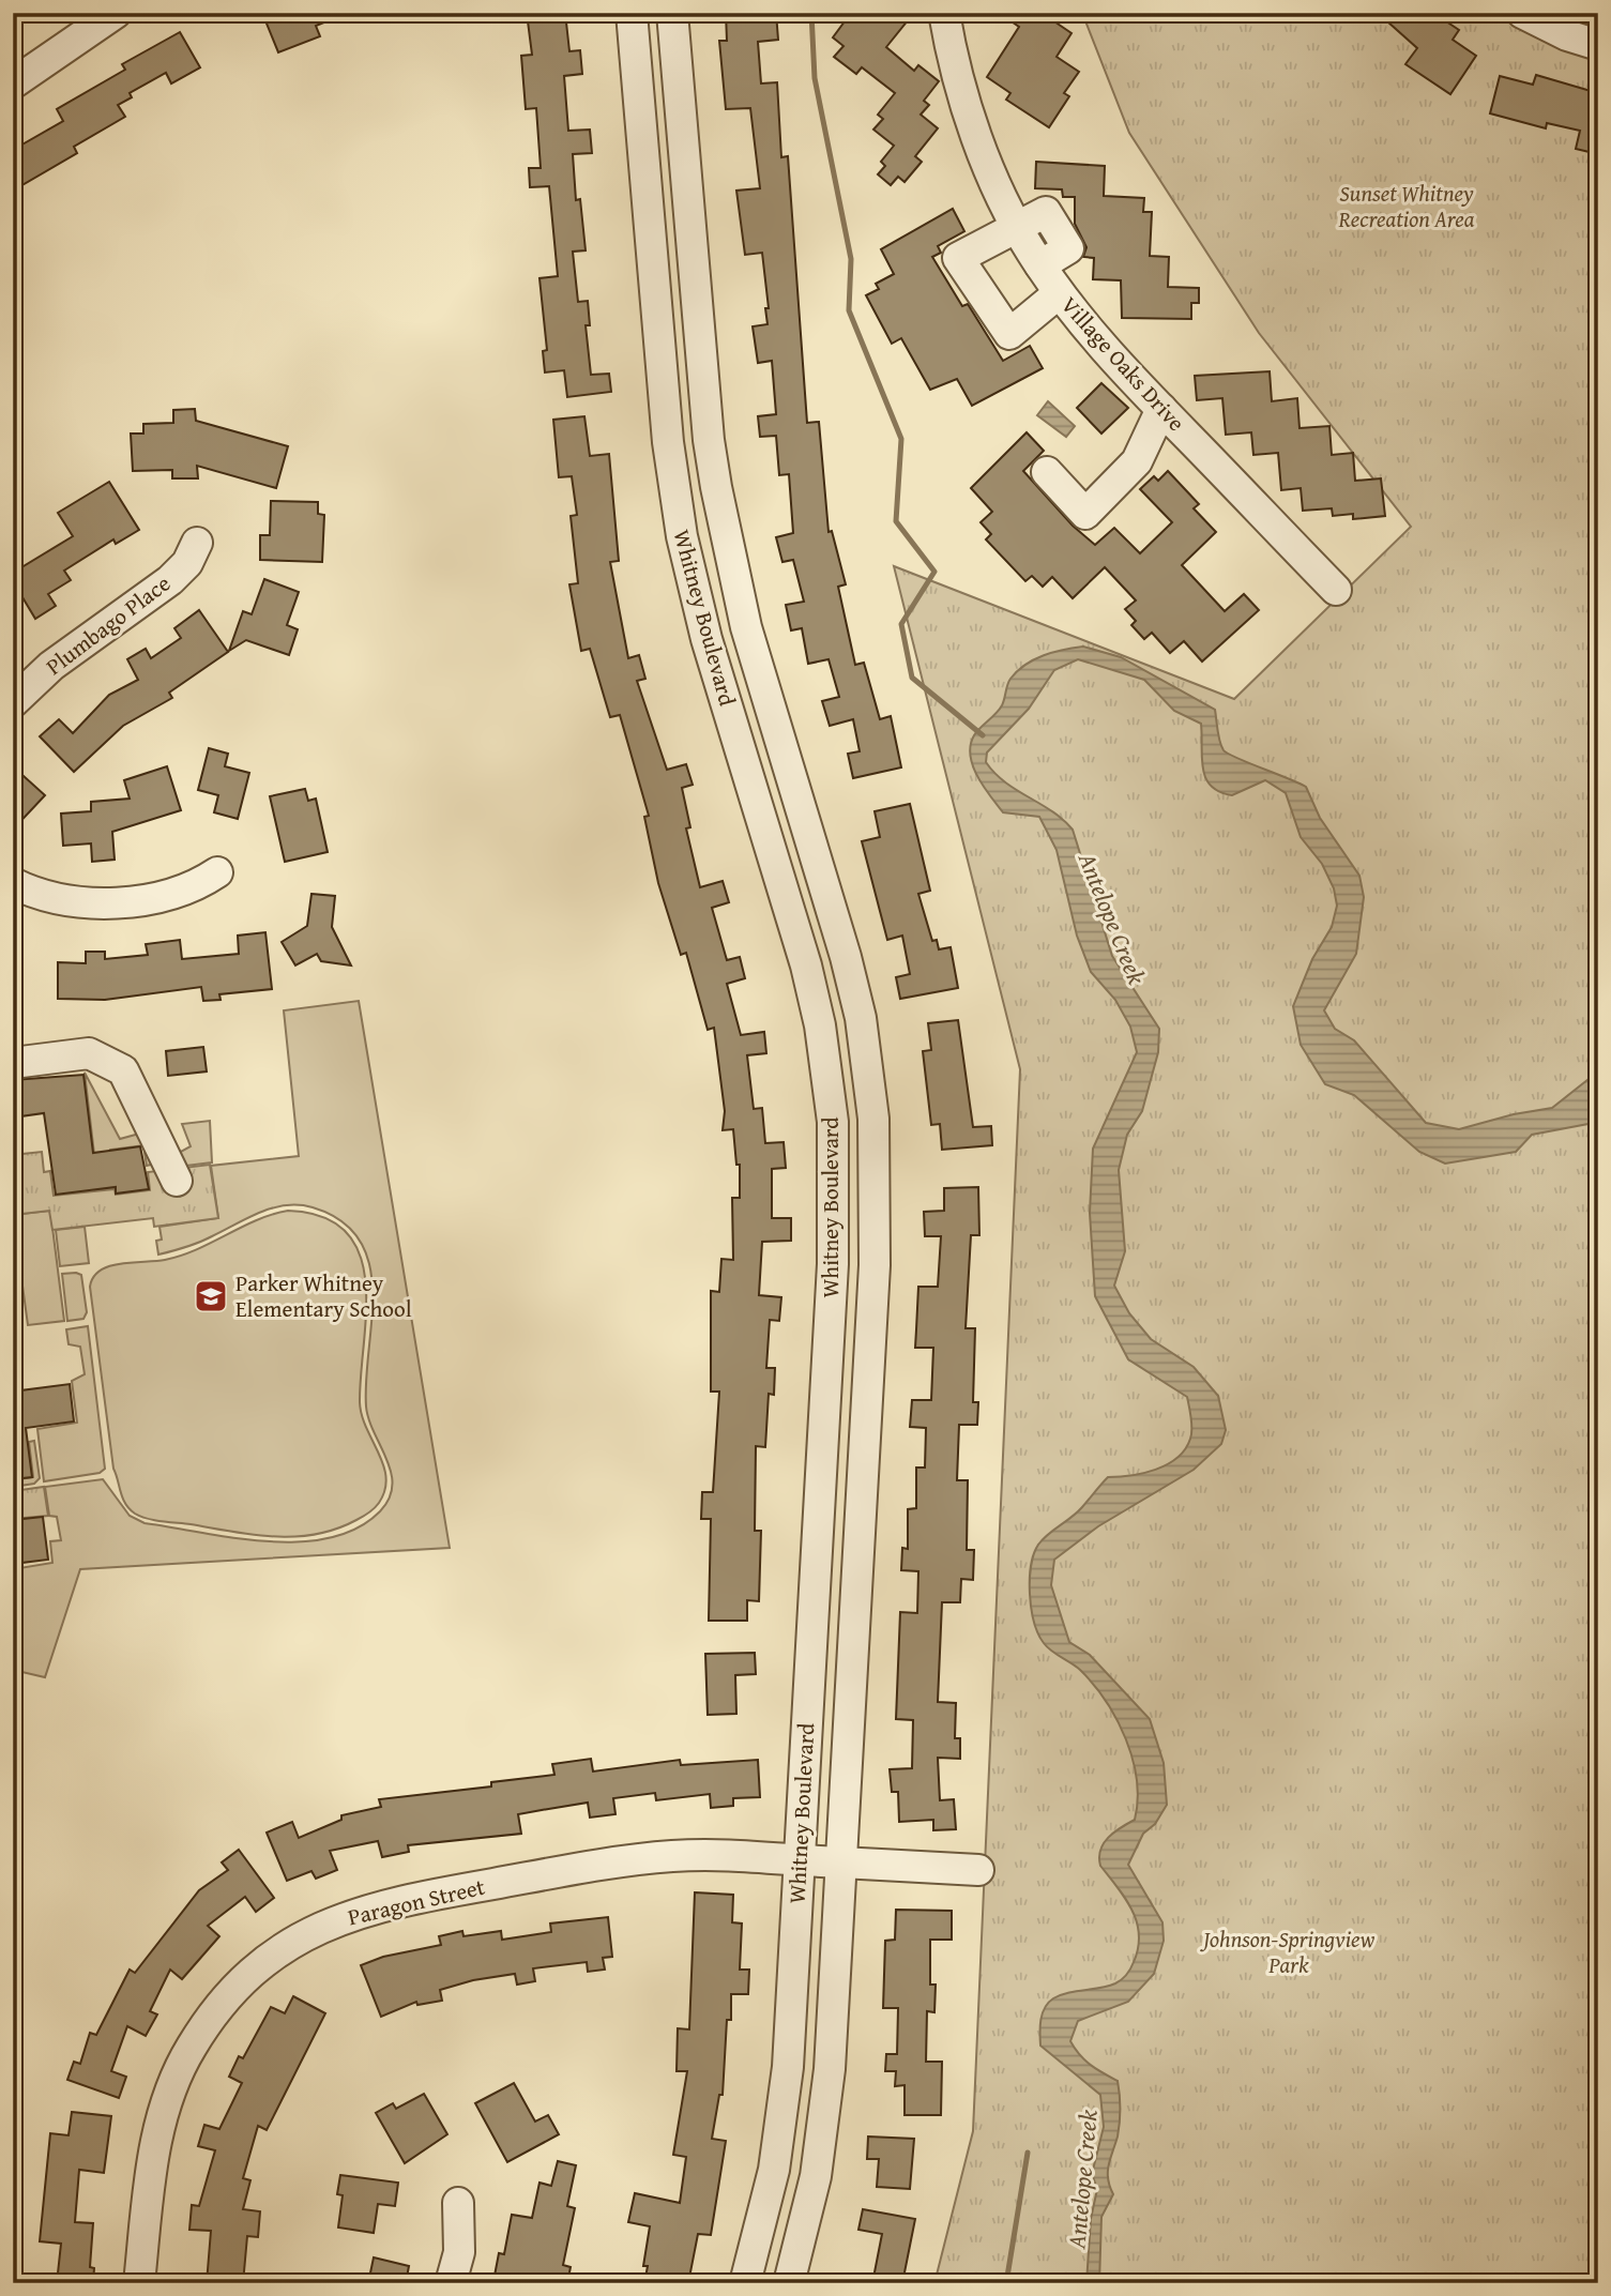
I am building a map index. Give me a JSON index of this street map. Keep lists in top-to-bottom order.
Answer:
{
  "streets": {
    "street": [
      "Village Oaks Drive",
      "Whitney Boulevard",
      "Plumbago Place",
      "Paragon Street"
    ]
  },
  "crossings": [
    ["Whitney Boulevard", "Paragon Street"]
  ],
  "water": ["Antelope Creek"],
  "parks": ["Sunset Whitney Recreation Area", "Johnson-Springview Park"],
  "places": {
    "school or university": ["Parker Whitney Elementary School"]
  }
}
